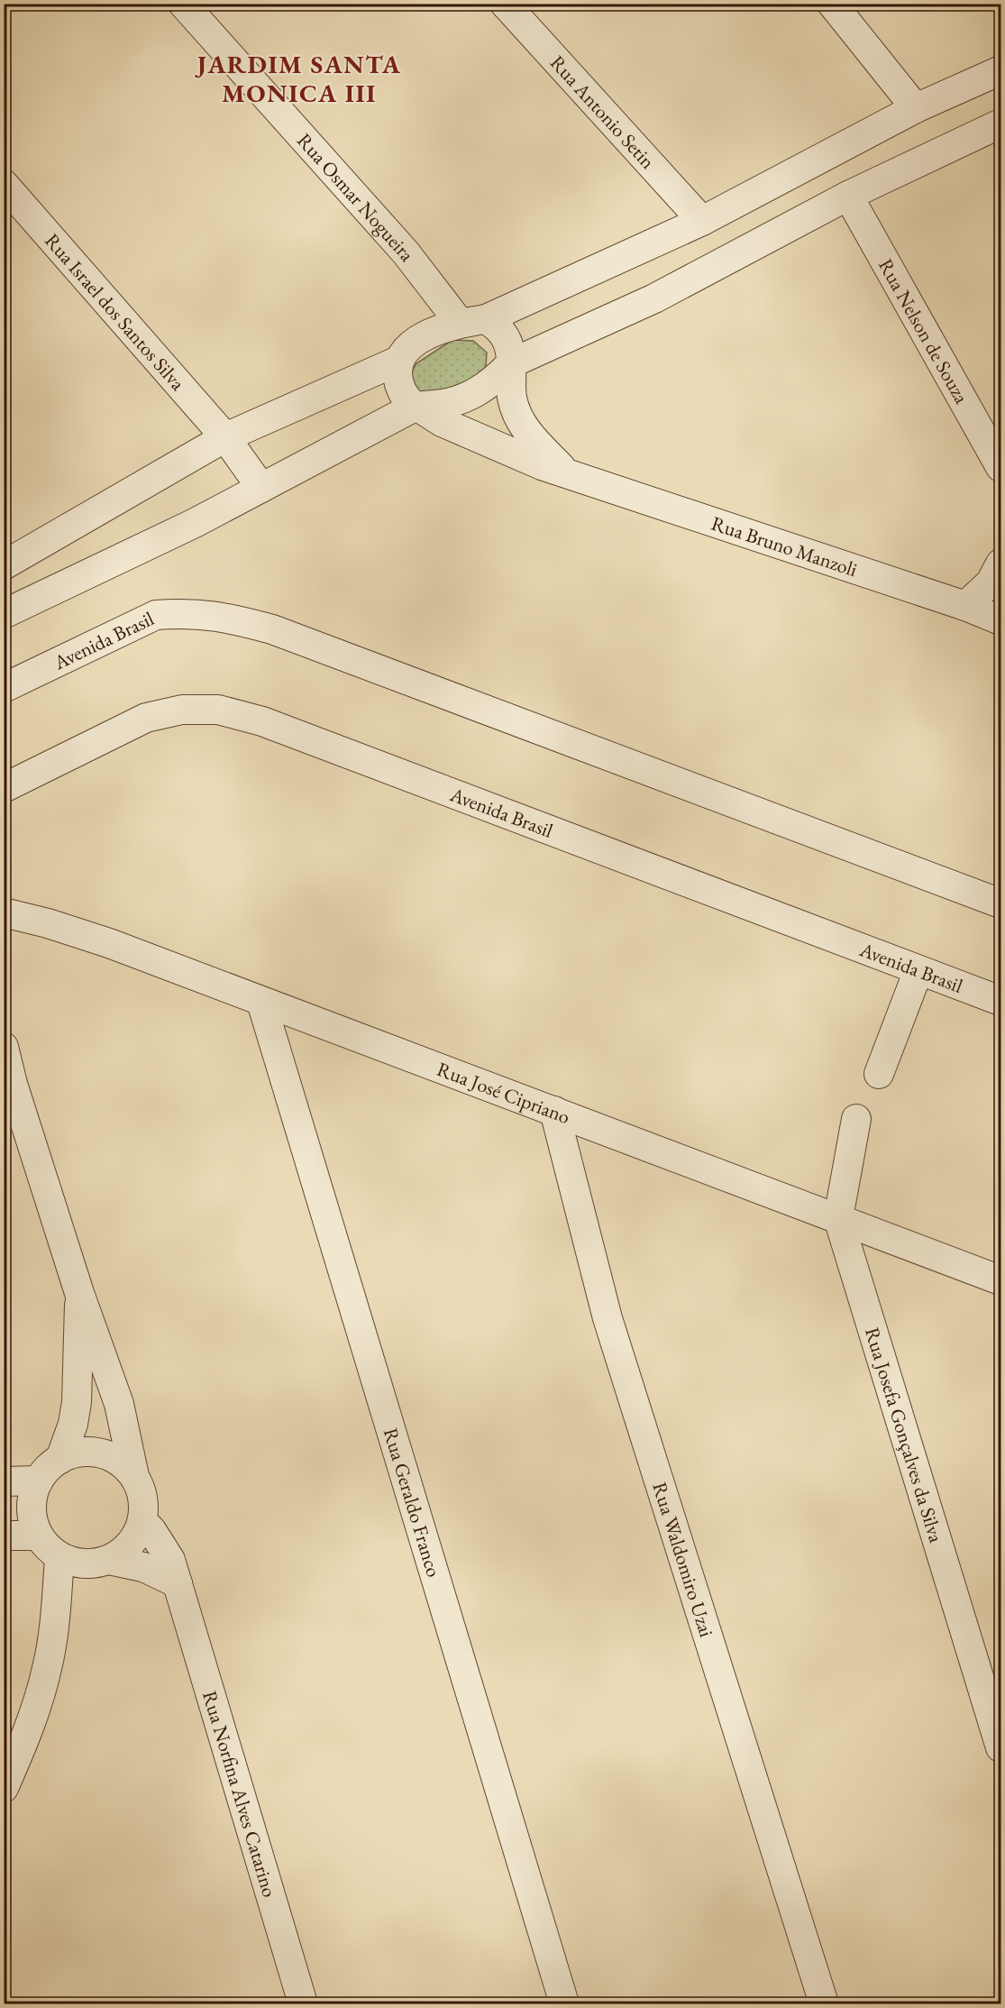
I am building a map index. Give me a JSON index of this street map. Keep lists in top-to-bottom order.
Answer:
{
  "streets": {
    "street": [
      "Rua Antonio Setin",
      "Rua Osmar Nogueira",
      "Rua Israel dos Santos Silva",
      "Rua Nelson de Souza",
      "Rua Bruno Manzoli",
      "Avenida Brasil",
      "Rua José Cipriano",
      "Rua Josefa Gonçalves da Silva",
      "Rua Geraldo Franco",
      "Rua Waldomiro Uzai",
      "Rua Norfina Alves Catarino"
    ]
  },
  "crossings": [
    ["Rua Osmar Nogueira", "Rua Bruno Manzoli"],
    ["Rua José Cipriano", "Rua Josefa Gonçalves da Silva"],
    ["Rua José Cipriano", "Rua Geraldo Franco"],
    ["Rua José Cipriano", "Rua Waldomiro Uzai"]
  ],
  "districts": ["JARDIM SANTA MONICA III"]
}
